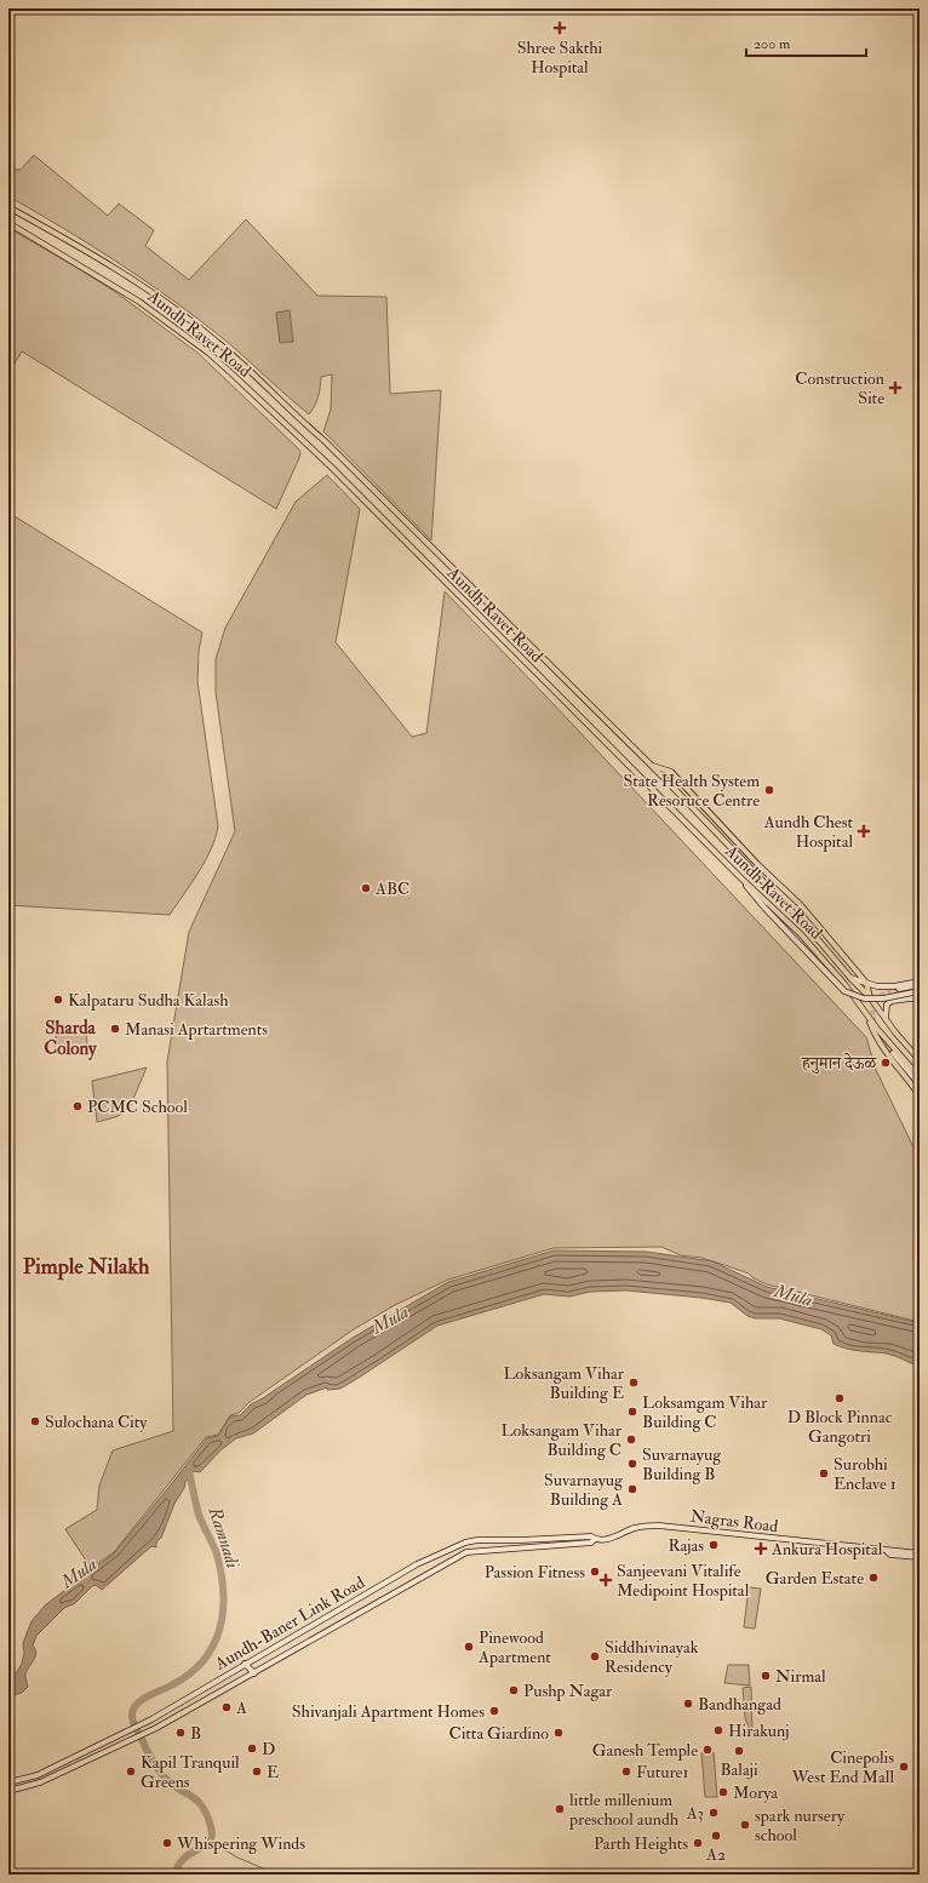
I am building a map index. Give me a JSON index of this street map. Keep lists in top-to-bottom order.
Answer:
{
  "streets": {
    "main road": ["Aundh Ravet Road", "Nagras Road", "Aundh-Baner Link Road"]
  },
  "crossings": [
    ["Nagras Road", "Aundh-Baner Link Road"]
  ],
  "districts": ["Sharda Colony", "Pimple Nilakh"],
  "water": ["Mula", "Ramnadi"],
  "places": {
    "health": [
      "Shree Sakthi Hospital",
      "Construction Site",
      "Aundh Chest Hospital",
      "Ankura Hospital",
      "Sanjeevani Vitalife Medipoint Hospital"
    ],
    "other": [
      "State Health System Resoruce Centre",
      "ABC",
      "Kalpataru Sudha Kalash",
      "Manasi Aprtartments",
      "हनुमान देऊळ",
      "PCMC School",
      "Loksangam Vihar Building E",
      "D Block Pinnac Gangotri",
      "Loksamgam Vihar Building C",
      "Sulochana City",
      "Loksangam Vihar Building C",
      "Suvarnayug Building B",
      "Surobhi Enclave 1",
      "Suvarnayug Building A",
      "Rajas",
      "Passion Fitness",
      "Garden Estate",
      "Pinewood Apartment",
      "Siddhivinayak Residency",
      "Nirmal",
      "Pushp Nagar",
      "Bandhangad",
      "A",
      "Shivanjali Apartment Homes",
      "Hirakunj",
      "B",
      "Citta Giardino",
      "D",
      "Ganesh Temple",
      "Balaji",
      "Cinepolis West End Mall",
      "Kapil Tranquil Greens",
      "E",
      "Future1",
      "Morya",
      "little millenium preschool aundh",
      "A3",
      "spark nursery school",
      "A2",
      "Whispering Winds",
      "Parth Heights"
    ]
  },
  "scale_bar": "200 m"
}
